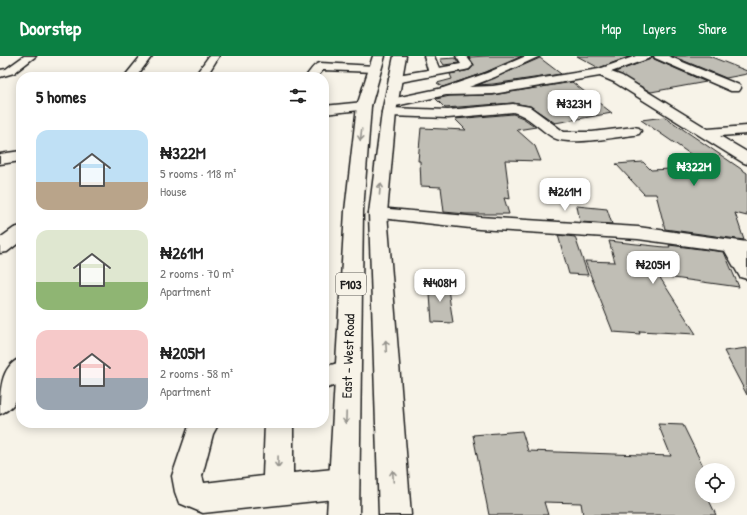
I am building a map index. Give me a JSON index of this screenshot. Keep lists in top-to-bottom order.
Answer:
{
  "streets": {
    "main road": ["F103", "East - West Road"]
  },
  "page": {
    "header": "Doorstep",
    "nav": ["Map", "Layers", "Share"],
    "heading": "5 homes",
    "price": [
      "₦323M",
      "₦322M",
      "₦261M",
      "₦205M",
      "₦408M"
    ],
    "list": [
      {
        "name": "₦322M",
        "note": "5 rooms · 118 m² · House"
      },
      {
        "name": "₦261M",
        "note": "2 rooms · 70 m² · Apartment"
      },
      {
        "name": "₦205M",
        "note": "2 rooms · 58 m² · Apartment"
      }
    ]
  }
}
